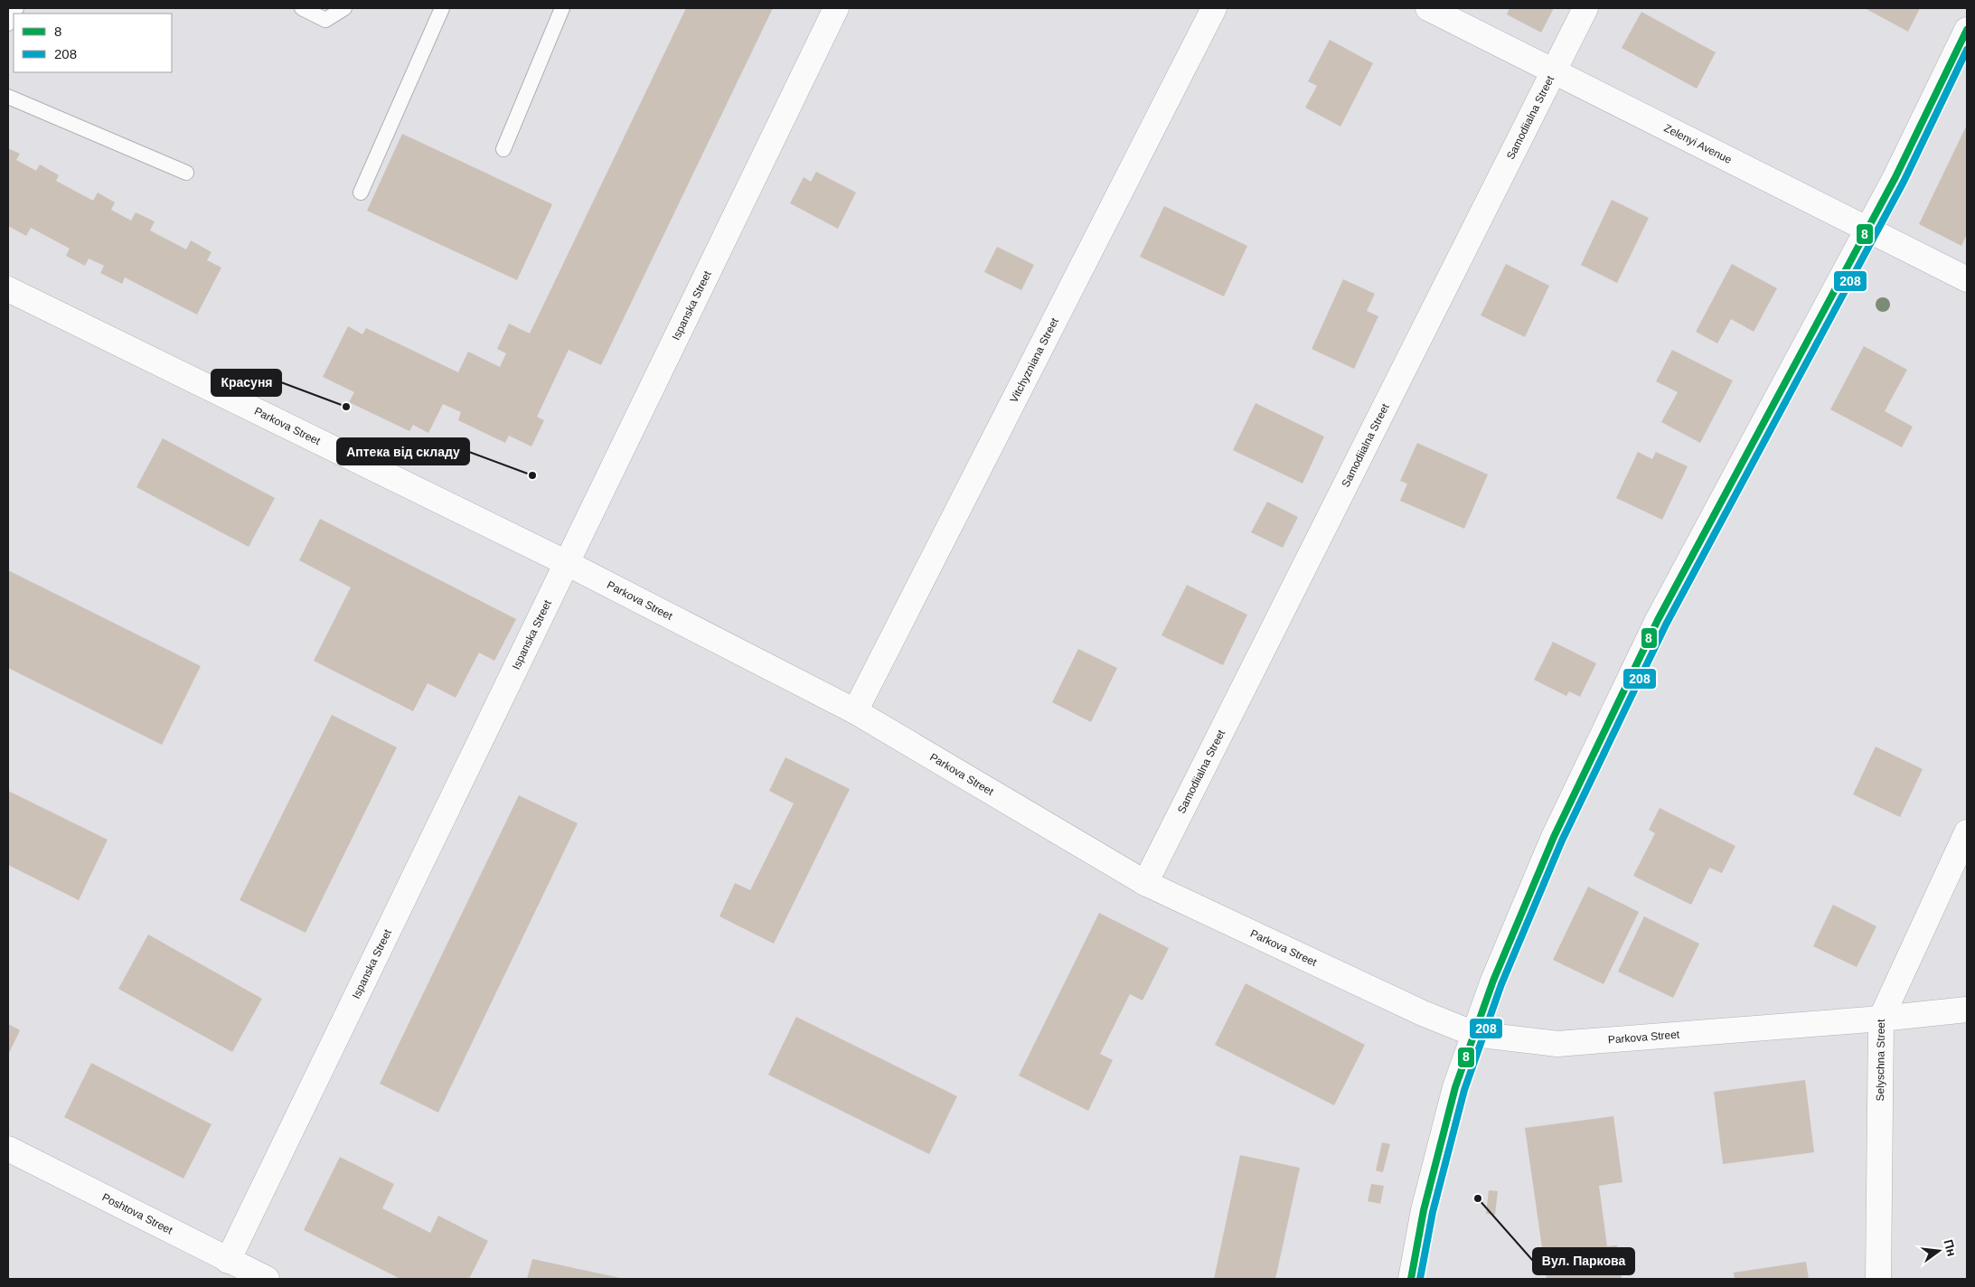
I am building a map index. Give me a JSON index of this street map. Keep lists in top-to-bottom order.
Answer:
{
  "streets": {
    "street": [
      "Samodiialna Street",
      "Zelenyi Avenue",
      "Ispanska Street",
      "Vitchyzniana Street",
      "Parkova Street",
      "Selyschna Street",
      "Poshtova Street"
    ]
  },
  "crossings": [
    ["Samodiialna Street", "Zelenyi Avenue"],
    ["Samodiialna Street", "Parkova Street"],
    ["Ispanska Street", "Parkova Street"],
    ["Ispanska Street", "Poshtova Street"],
    ["Vitchyzniana Street", "Parkova Street"],
    ["Parkova Street", "Selyschna Street"]
  ],
  "places": ["Красуня", "Аптека від складу", "Вул. Паркова"],
  "lines": ["transit line 8", "transit line 208"],
  "legend": ["8", "208"],
  "north": "right"
}
